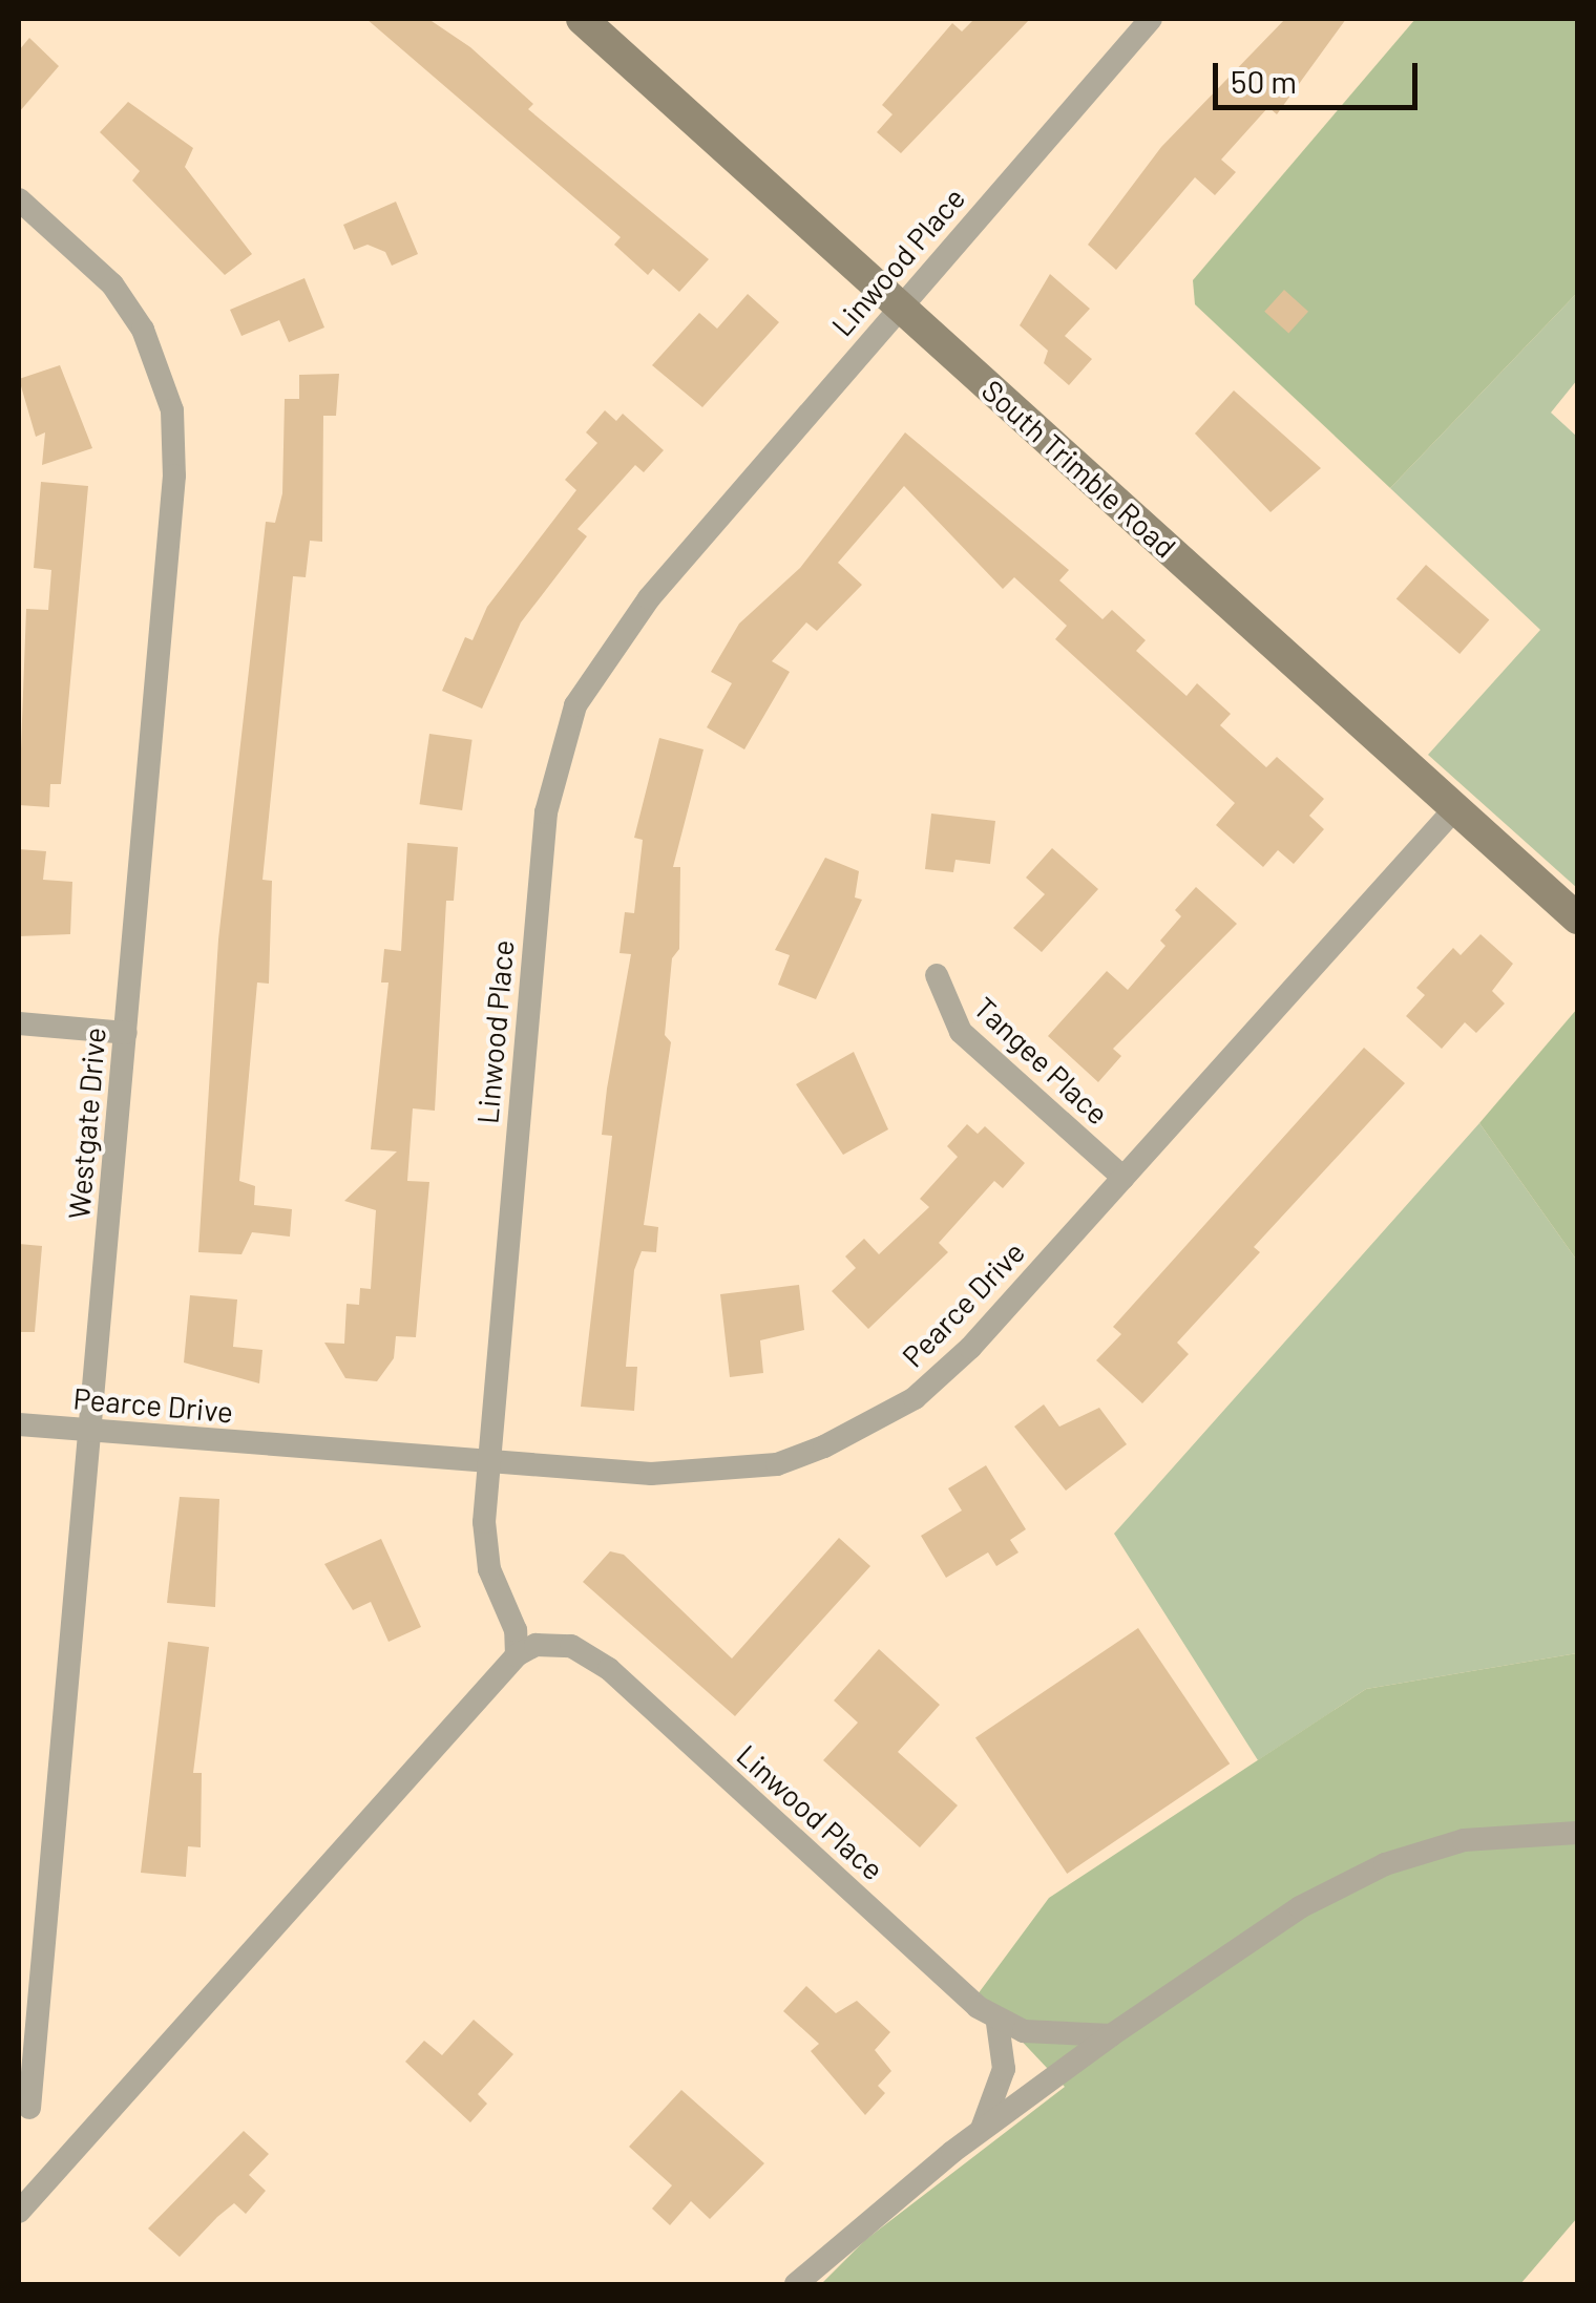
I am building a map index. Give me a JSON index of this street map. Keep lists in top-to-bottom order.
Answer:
{
  "streets": {
    "main road": ["South Trimble Road"],
    "street": [
      "Linwood Place",
      "Tangee Place",
      "Westgate Drive",
      "Pearce Drive"
    ]
  },
  "crossings": [
    ["Linwood Place", "South Trimble Road"],
    ["Linwood Place", "Pearce Drive"],
    ["South Trimble Road", "Pearce Drive"],
    ["Tangee Place", "Pearce Drive"],
    ["Westgate Drive", "Pearce Drive"]
  ],
  "scale_bar": "50 m"
}
